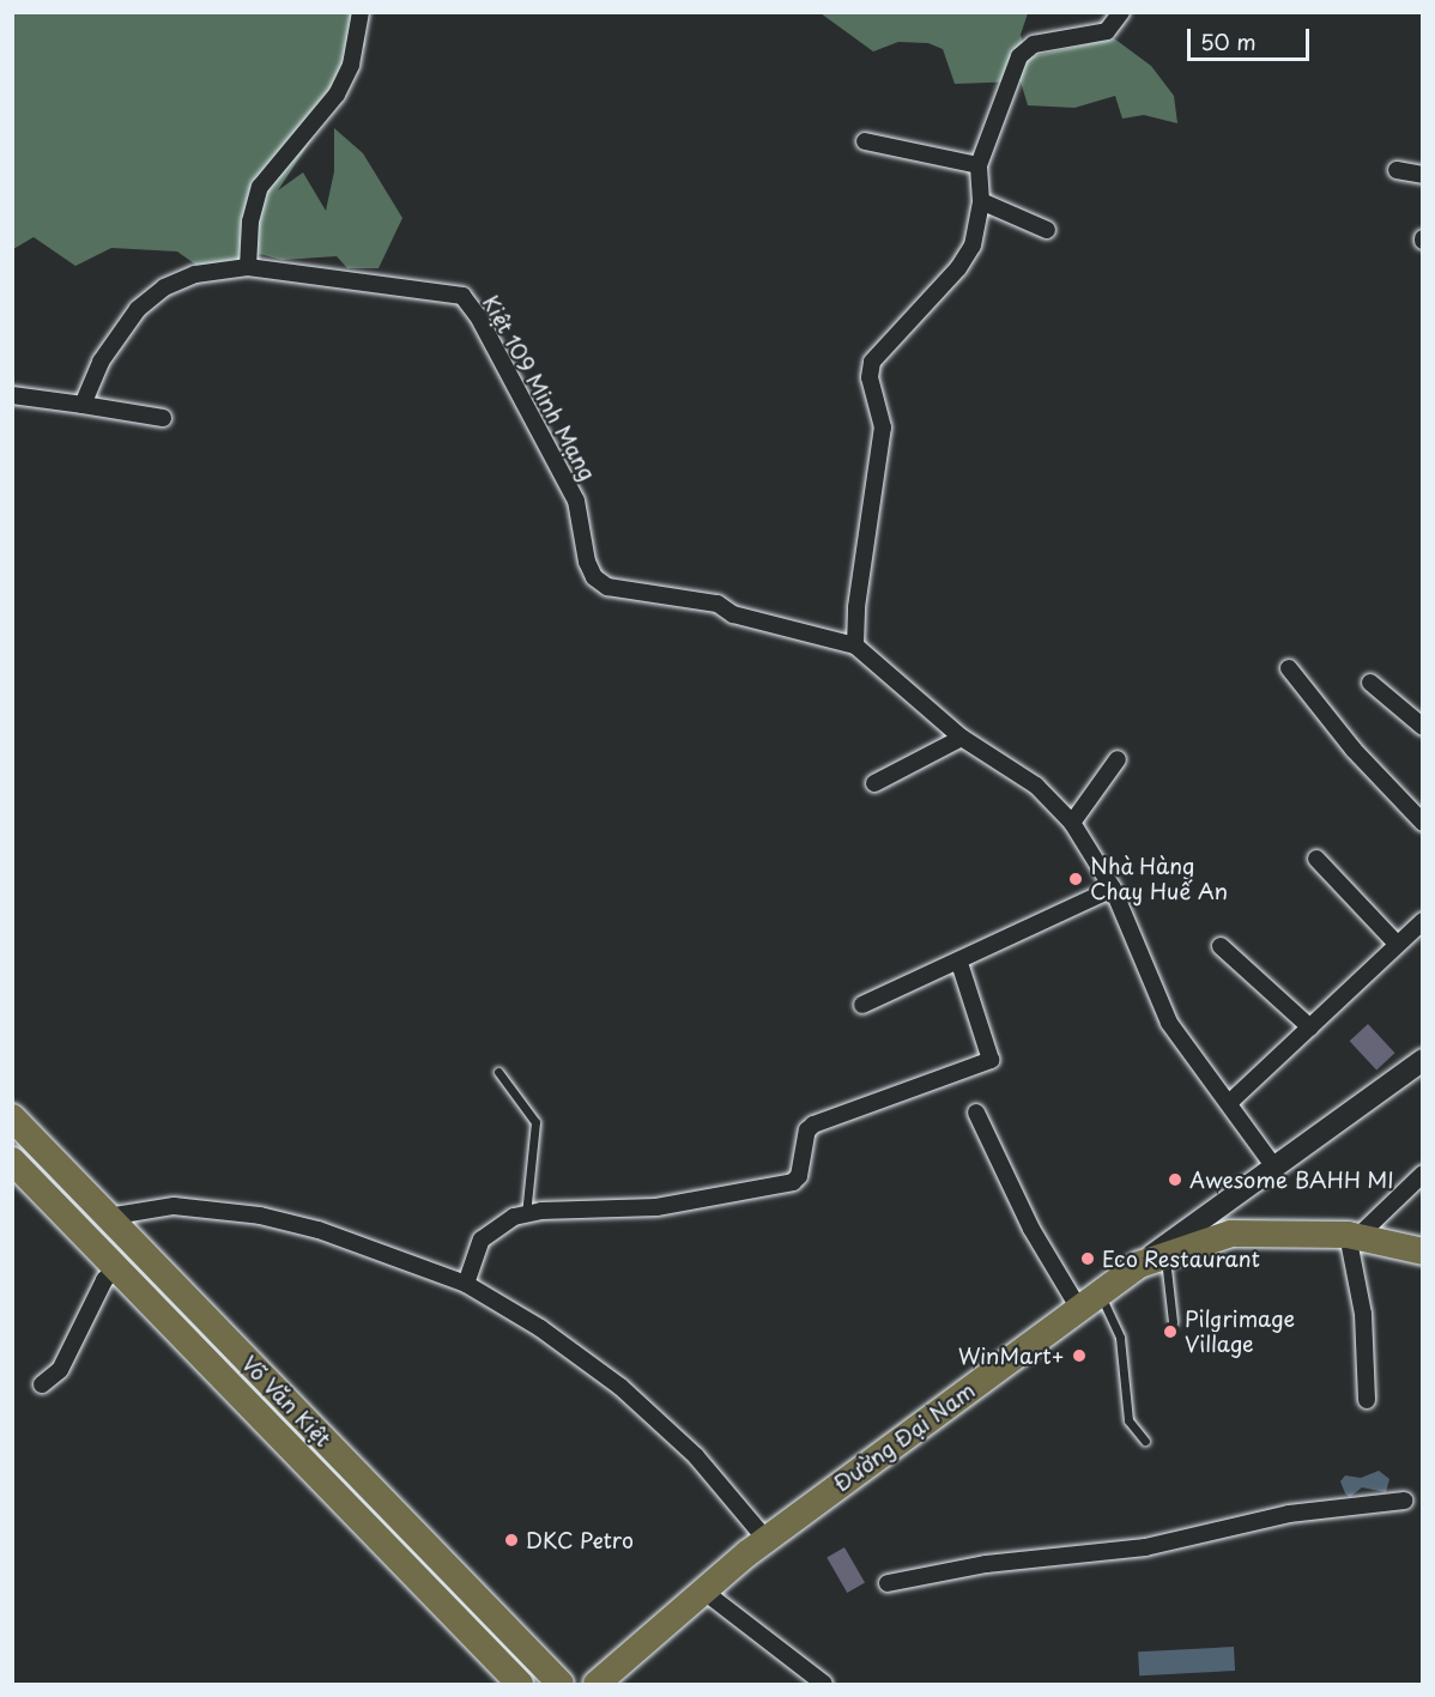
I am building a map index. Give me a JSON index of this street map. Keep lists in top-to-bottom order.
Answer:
{
  "streets": {
    "main road": ["Võ Văn Kiệt", "Đường Đại Nam"],
    "street": ["Kiệt 109 Minh Mạng"]
  },
  "crossings": [
    ["Kiệt 109 Minh Mạng", "Đường Đại Nam"]
  ],
  "places": [
    "Nhà Hàng Chay Huế An",
    "Awesome BAHH MI",
    "Eco Restaurant",
    "Pilgrimage Village",
    "WinMart+",
    "DKC Petro"
  ],
  "scale_bar": "50 m"
}
